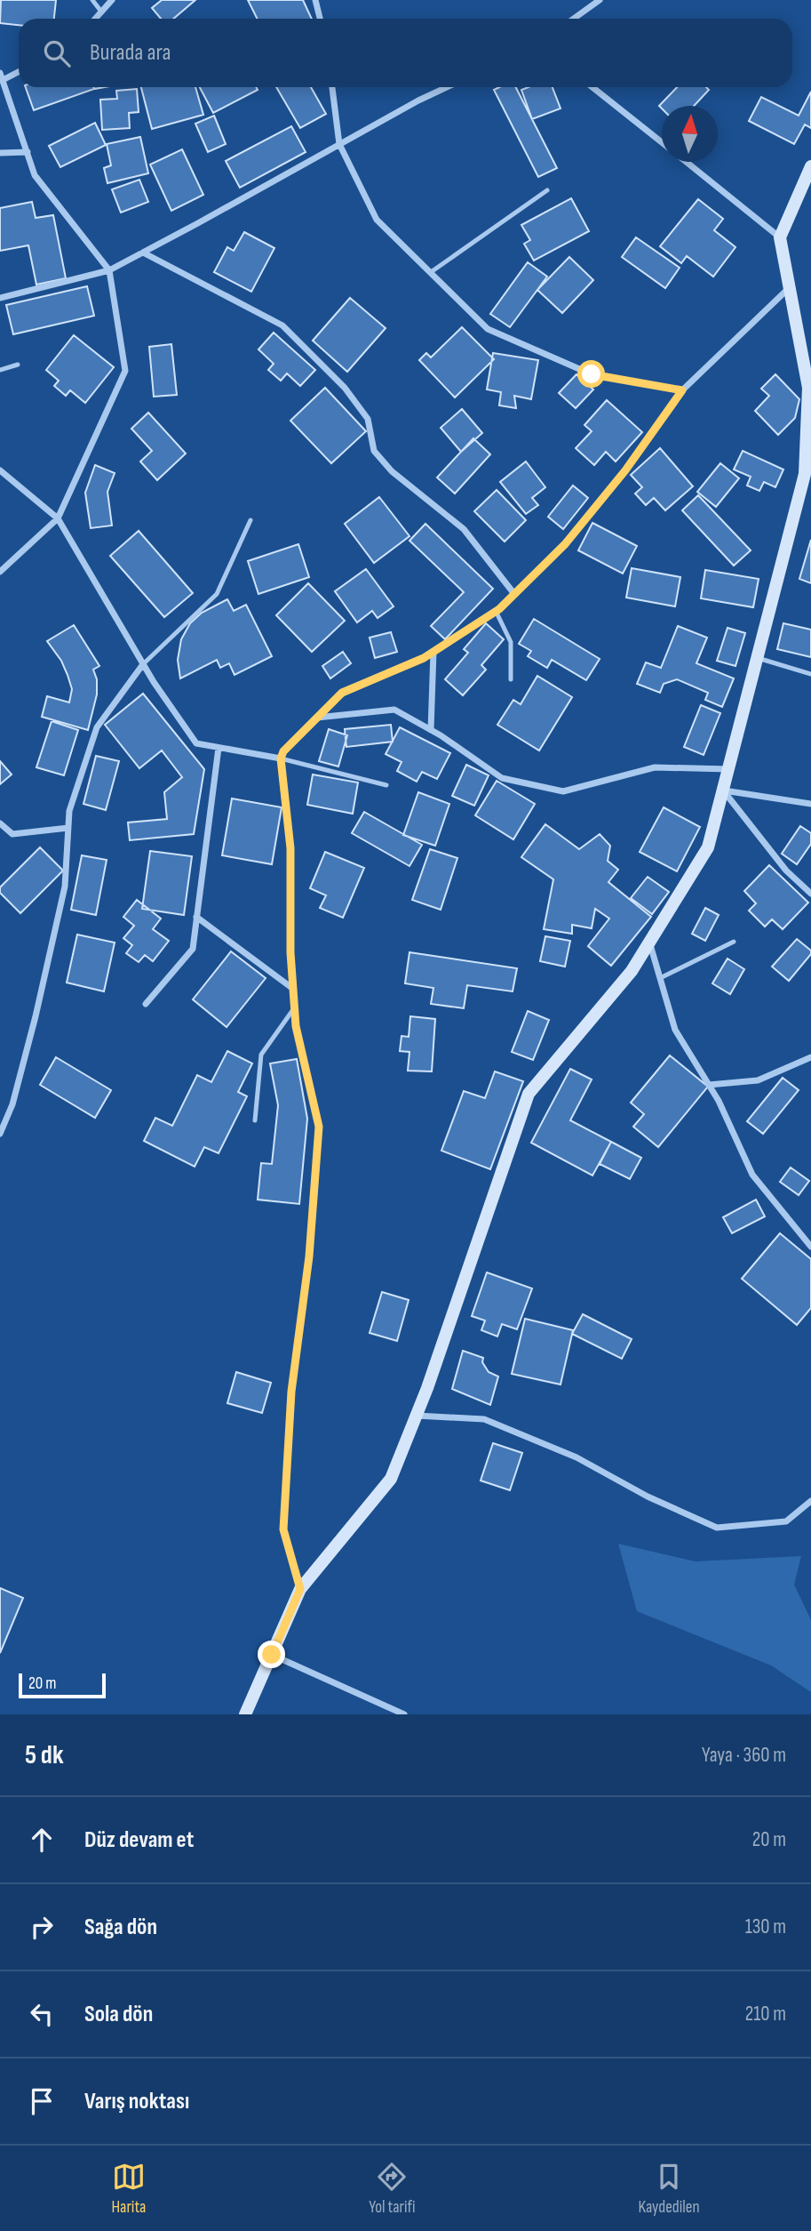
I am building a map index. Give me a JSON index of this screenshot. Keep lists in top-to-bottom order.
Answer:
{
  "scale_bar": "20 m",
  "north": "top",
  "page": {
    "search": "Burada ara",
    "scale": "20 m",
    "heading": ["5 dk", "Yaya · 360 m"],
    "list": [
      ["Düz devam et", "20 m"],
      ["Sağa dön", "130 m"],
      ["Sola dön", "210 m"],
      "Varış noktası"
    ],
    "nav": ["Harita", "Yol tarifi", "Kaydedilen"]
  }
}
